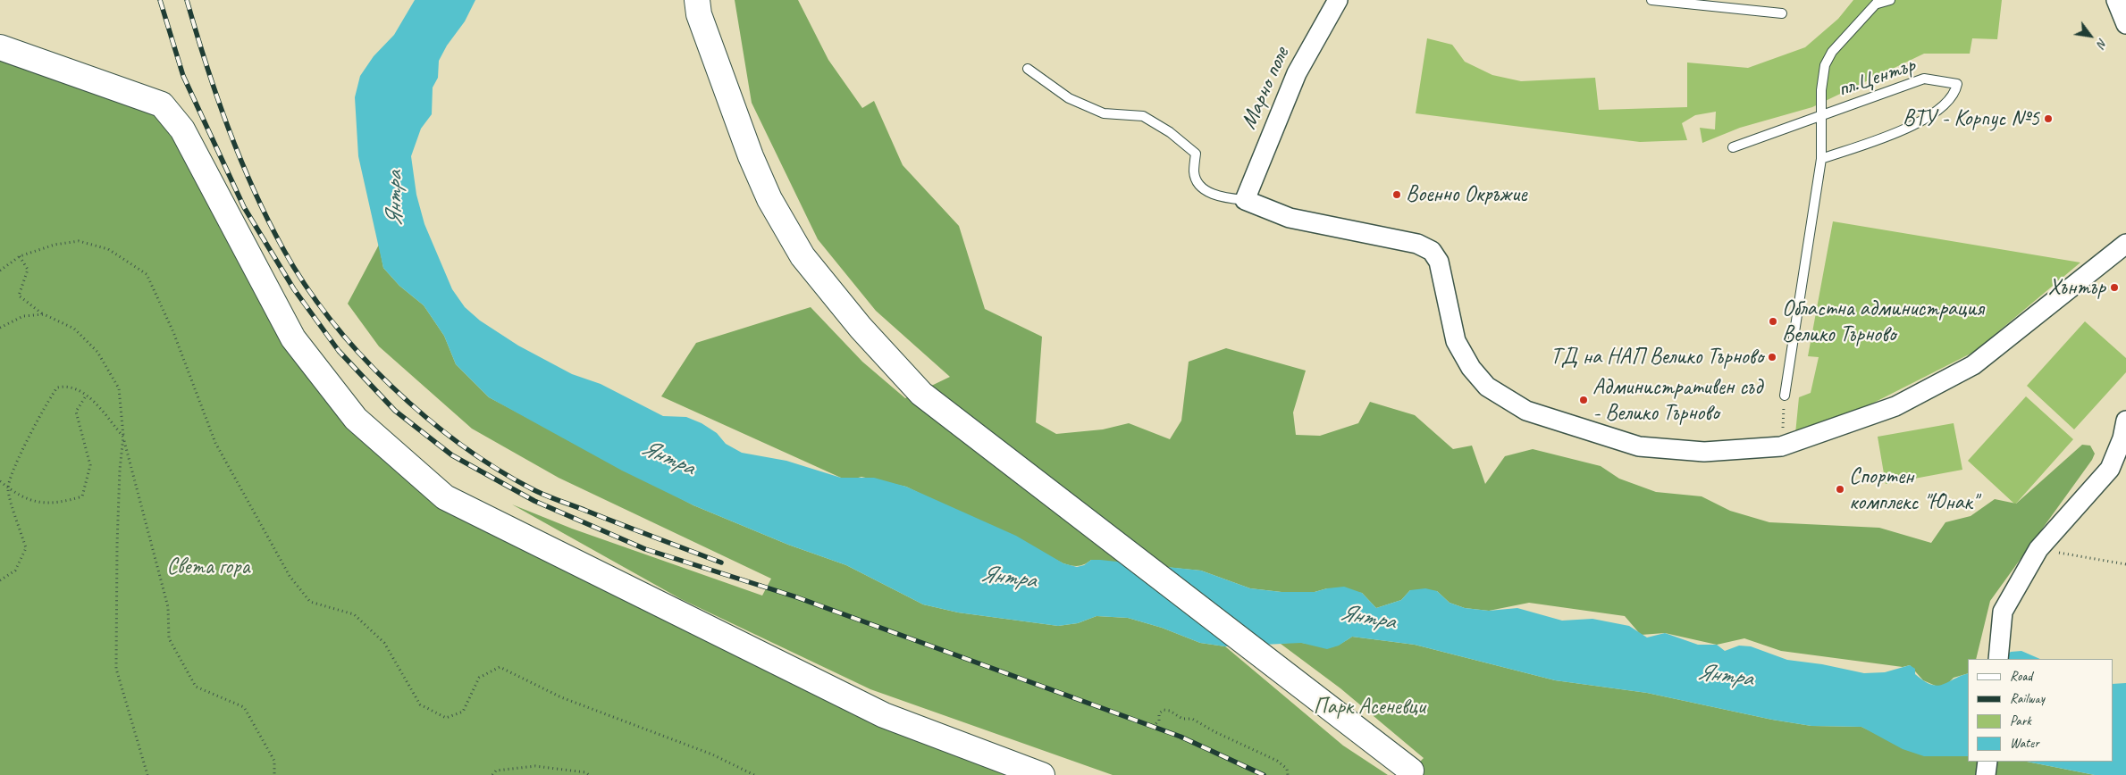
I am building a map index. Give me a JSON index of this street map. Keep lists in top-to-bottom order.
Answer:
{
  "streets": {
    "street": ["Марно поле"],
    "lane": ["пл.Център"]
  },
  "water": ["Янтра"],
  "parks": ["Света гора", "Парк Асеневци"],
  "places": [
    "ВТУ - Корпус №5",
    "Военно Окръжие",
    "Хънтър",
    "Областна администрация Велико Търново",
    "ТД на НАП Велико Търново",
    "Административен съд - Велико Търново",
    "Спортен комплекс \"Юнак\""
  ],
  "legend": [
    "Road",
    "Railway",
    "Park",
    "Water"
  ],
  "north": "bottom right"
}
